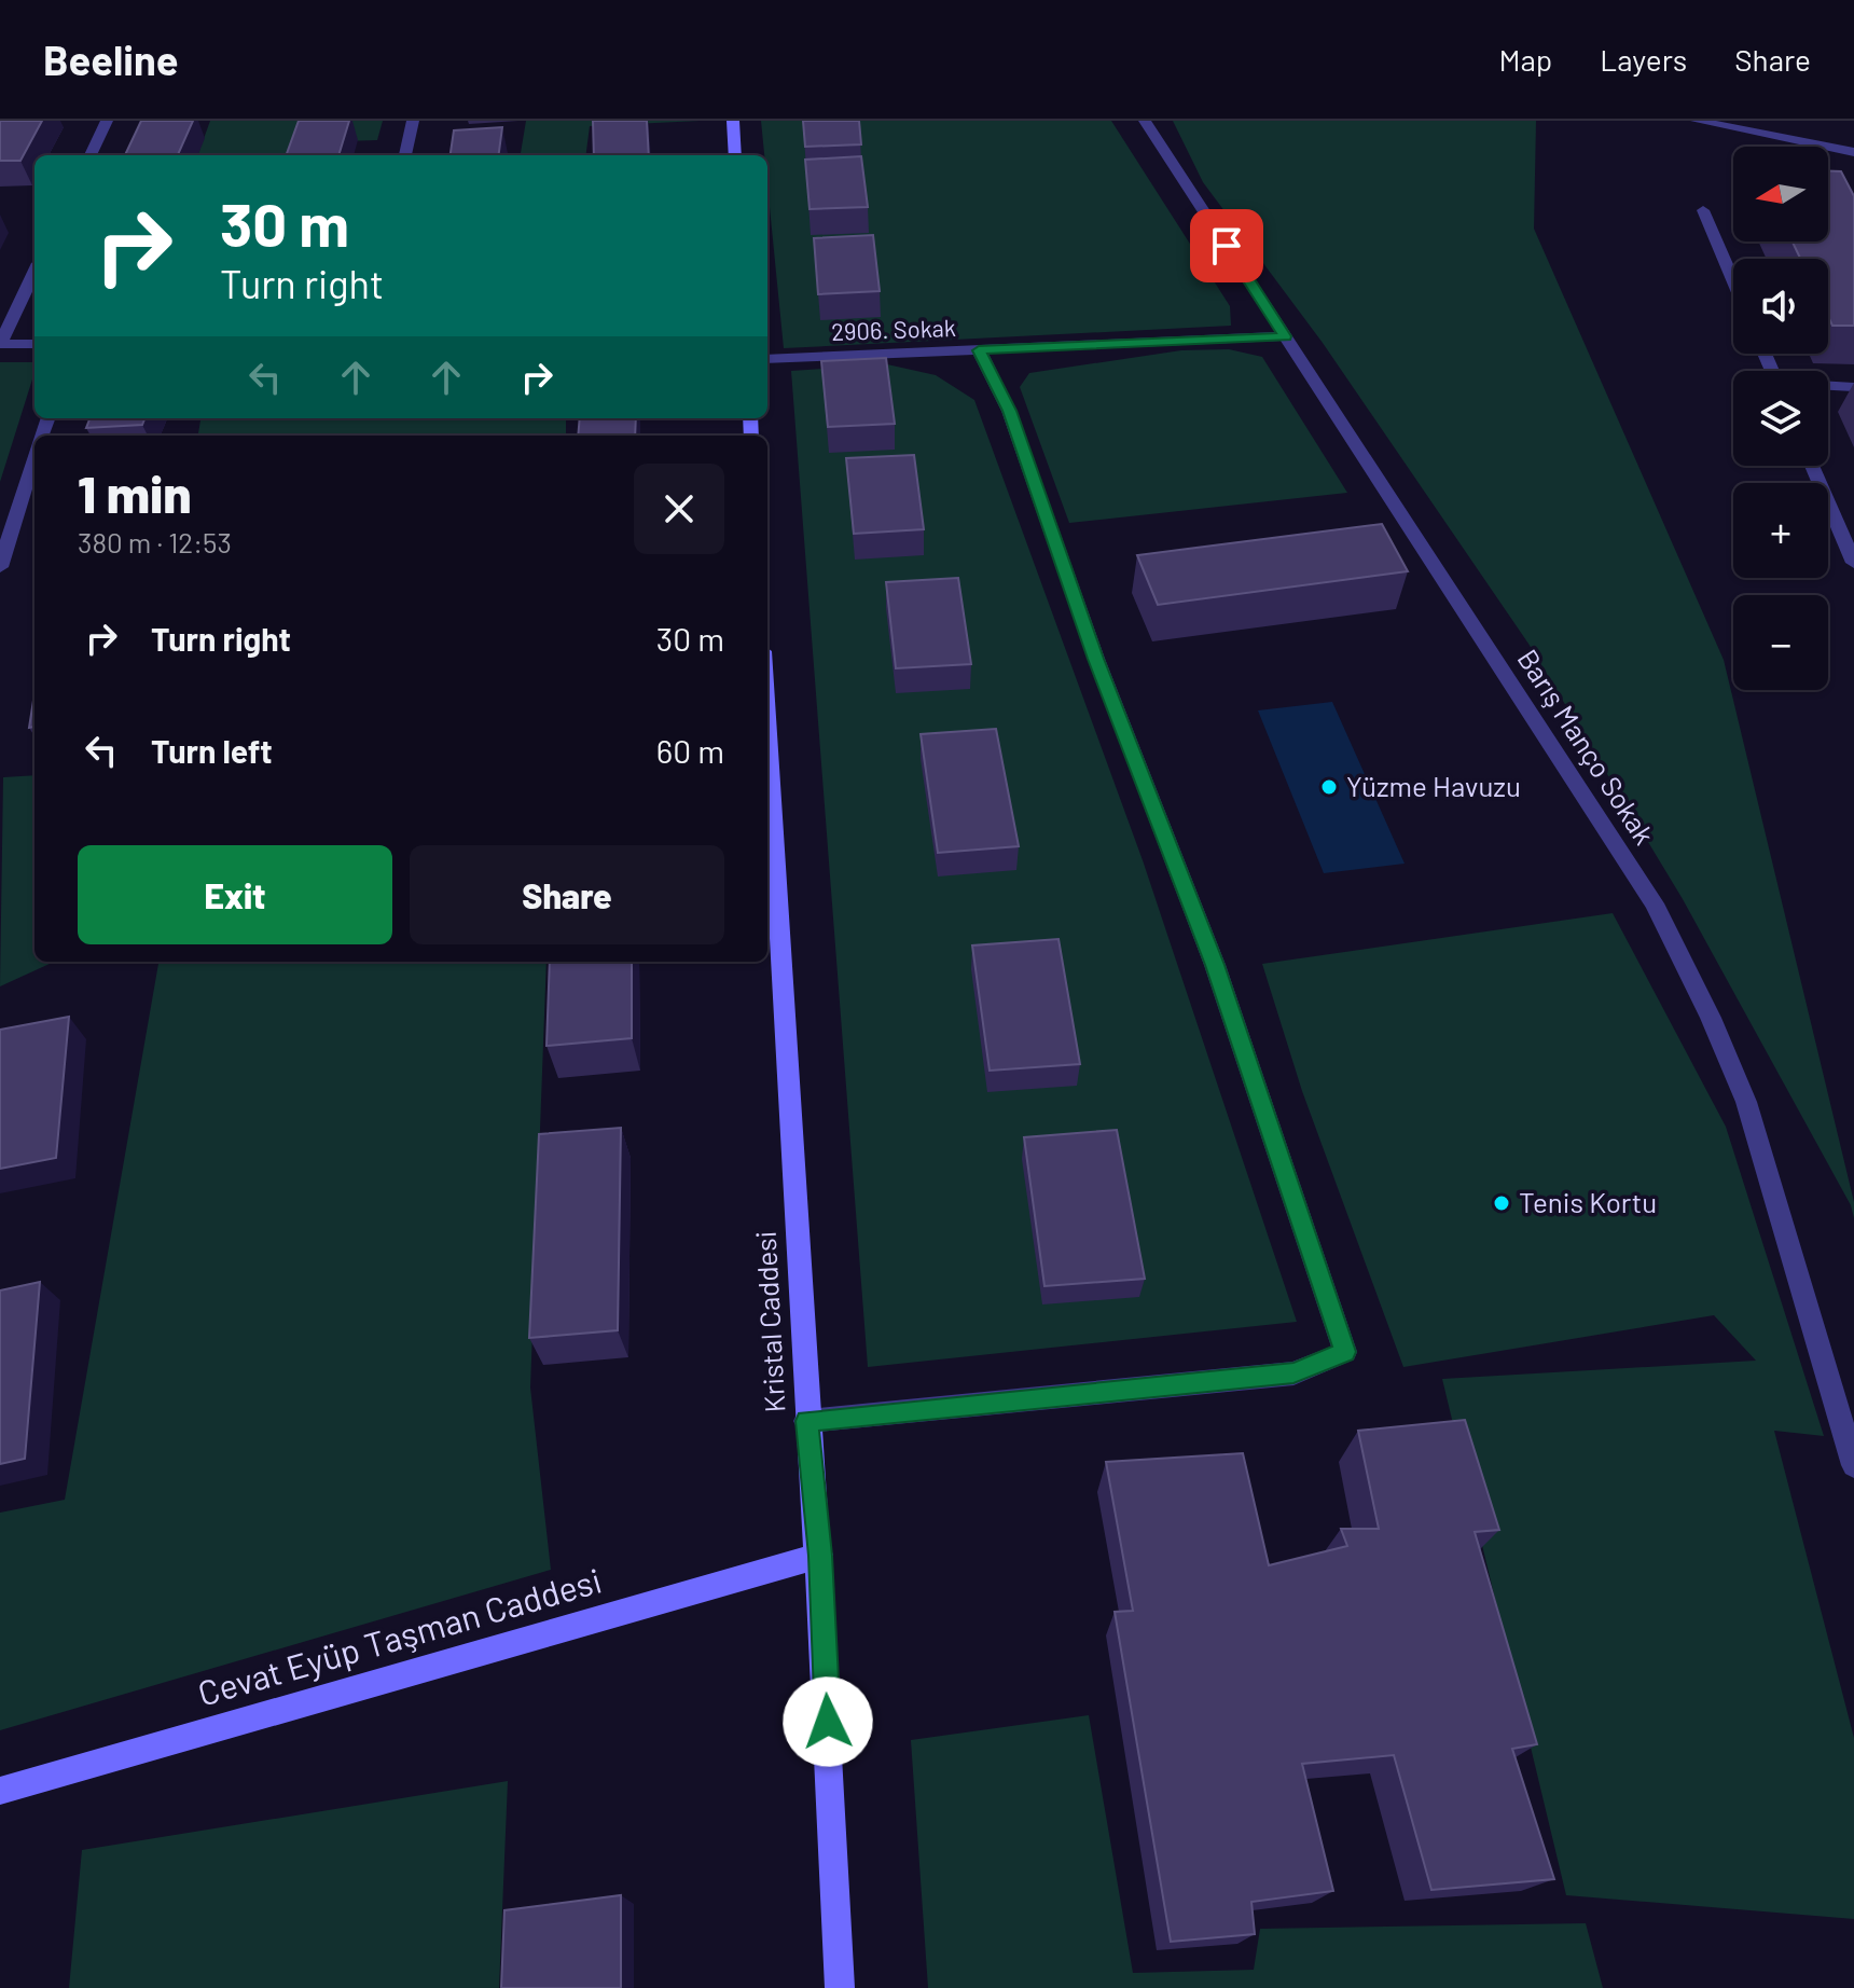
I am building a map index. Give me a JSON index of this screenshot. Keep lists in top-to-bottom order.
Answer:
{
  "streets": {
    "street": [
      "2906. Sokak",
      "Barış Manço Sokak",
      "Kristal Caddesi",
      "Cevat Eyüp Taşman Caddesi"
    ]
  },
  "crossings": [
    ["2906. Sokak", "Barış Manço Sokak"],
    ["Kristal Caddesi", "Cevat Eyüp Taşman Caddesi"]
  ],
  "places": ["Yüzme Havuzu", "Tenis Kortu"],
  "north": "left",
  "page": {
    "header": "Beeline",
    "nav": ["Map", "Layers", "Share"],
    "map_buttons": ["+", "−"],
    "turn": ["30 m", "Turn right"],
    "heading": ["1 min", "380 m · 12:53"],
    "list": [
      {
        "name": "Turn right",
        "value": "30 m"
      },
      {
        "name": "Turn left",
        "value": "60 m"
      }
    ],
    "buttons": ["Exit", "Share"]
  }
}
